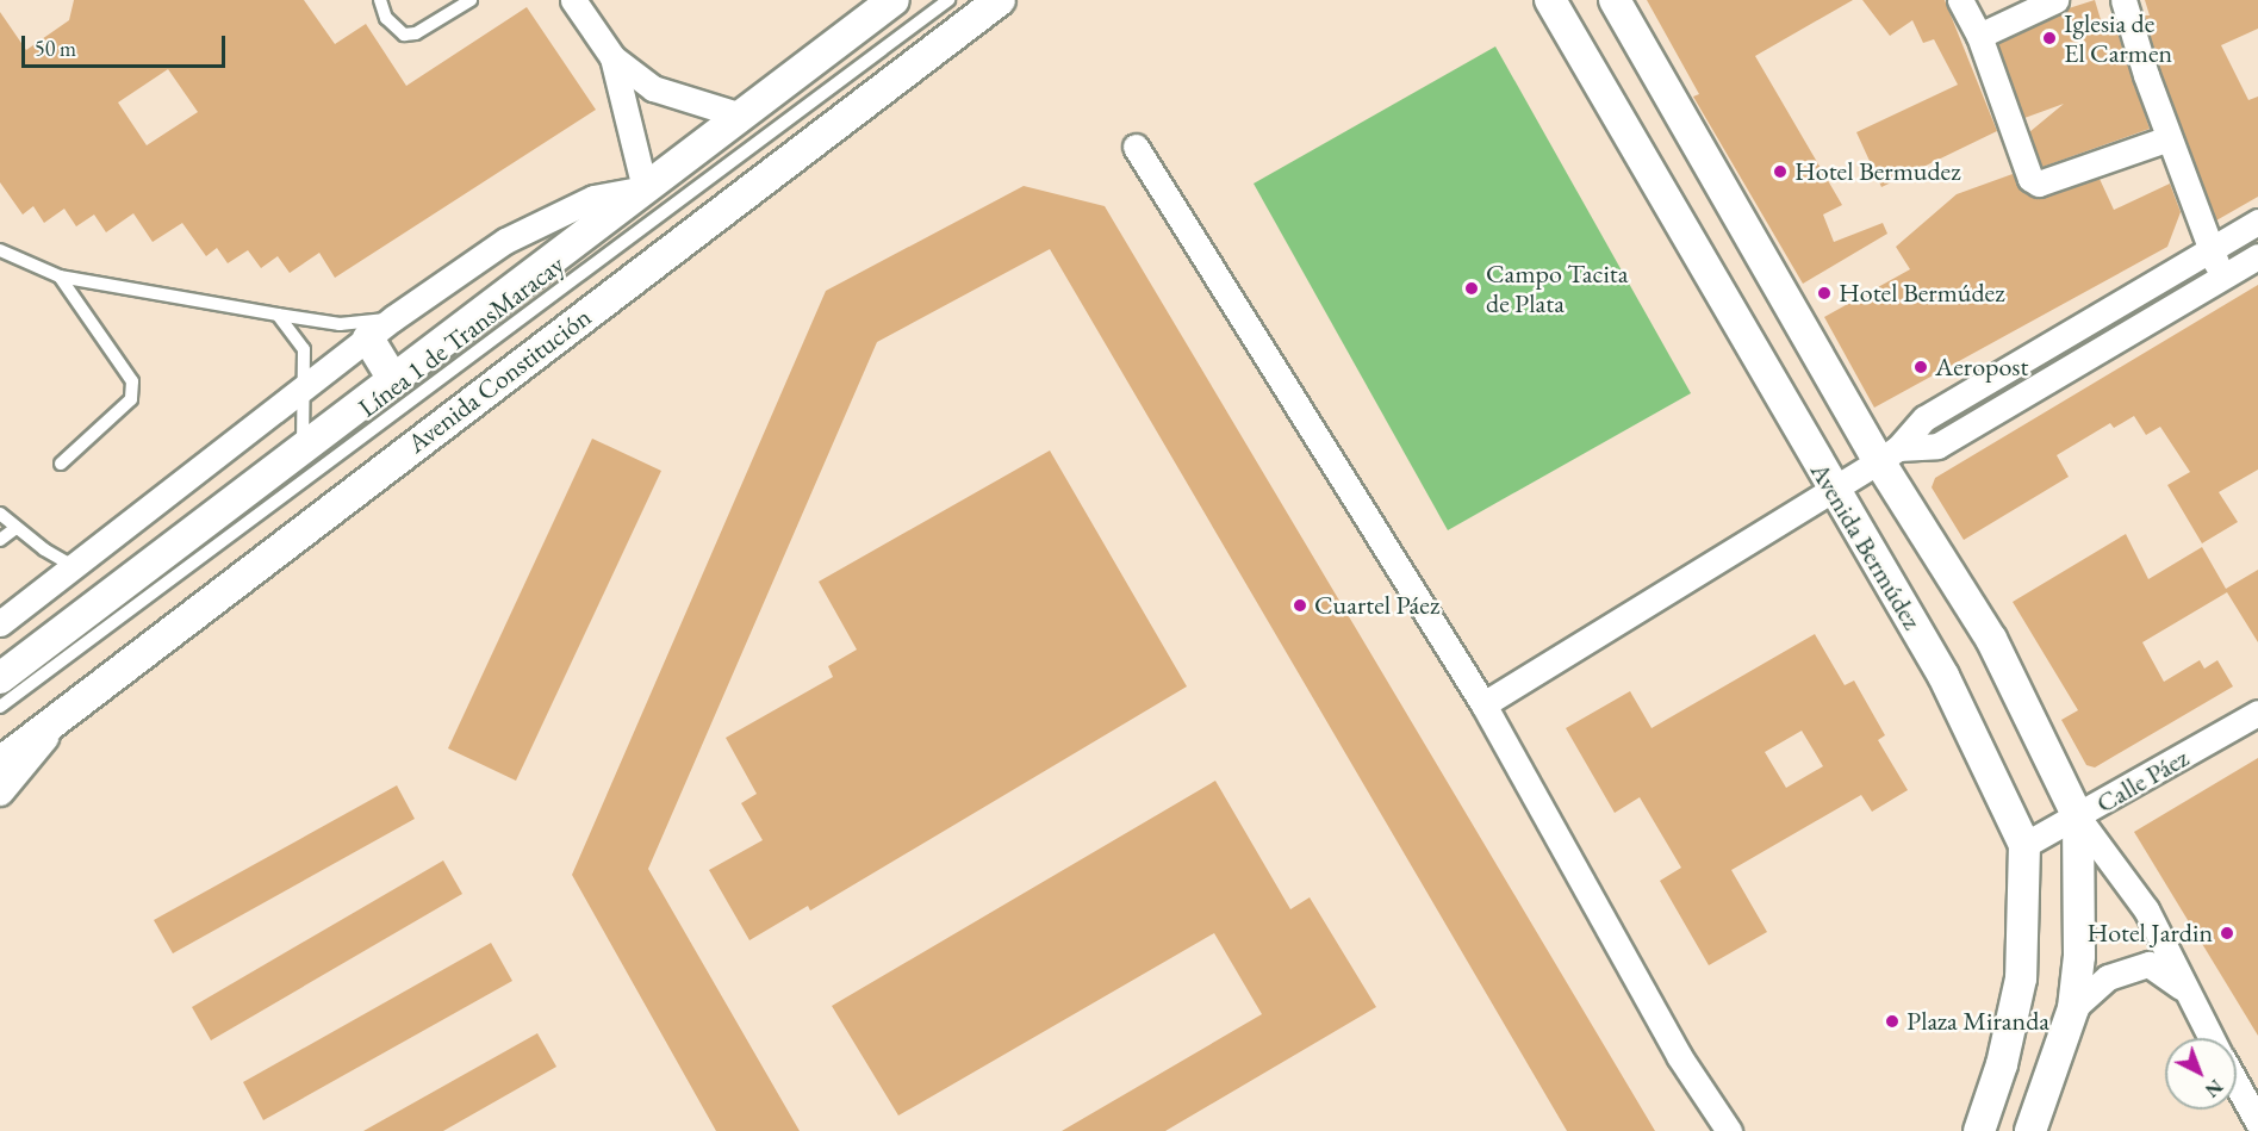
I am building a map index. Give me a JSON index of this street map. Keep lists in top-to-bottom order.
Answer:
{
  "streets": {
    "street": ["Avenida Constitución", "Avenida Bermúdez", "Calle Páez"],
    "lane": ["Línea 1 de TransMaracay"]
  },
  "crossings": [
    ["Avenida Bermúdez", "Calle Páez"]
  ],
  "places": [
    "Iglesia de El Carmen",
    "Hotel Bermudez",
    "Campo Tacita de Plata",
    "Hotel Bermúdez",
    "Aeropost",
    "Cuartel Páez",
    "Hotel Jardin",
    "Plaza Miranda"
  ],
  "scale_bar": "50 m",
  "north": "bottom right"
}
